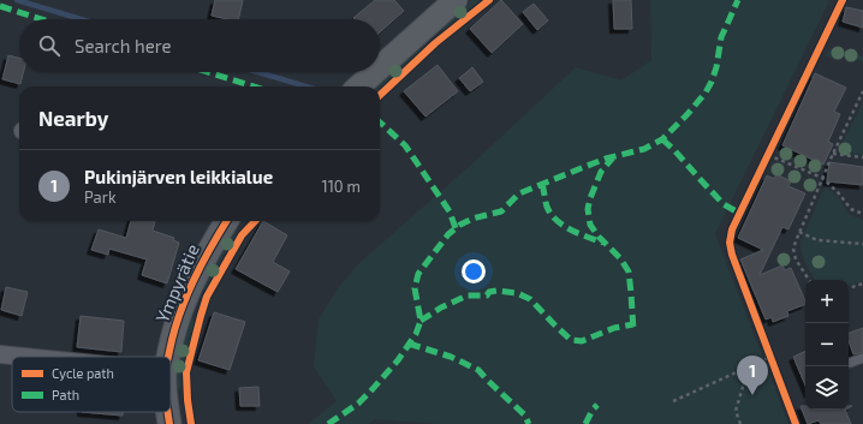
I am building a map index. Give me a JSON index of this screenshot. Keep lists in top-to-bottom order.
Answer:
{
  "streets": {
    "street": ["Ympyrätie"]
  },
  "legend": ["Cycle path", "Path"],
  "page": {
    "search": "Search here",
    "heading": "Nearby",
    "list": [
      {
        "mark": "1",
        "name": "Pukinjärven leikkialue",
        "note": "Park",
        "value": "110 m"
      }
    ],
    "map_buttons": ["+", "−"],
    "pins": "1"
  }
}
